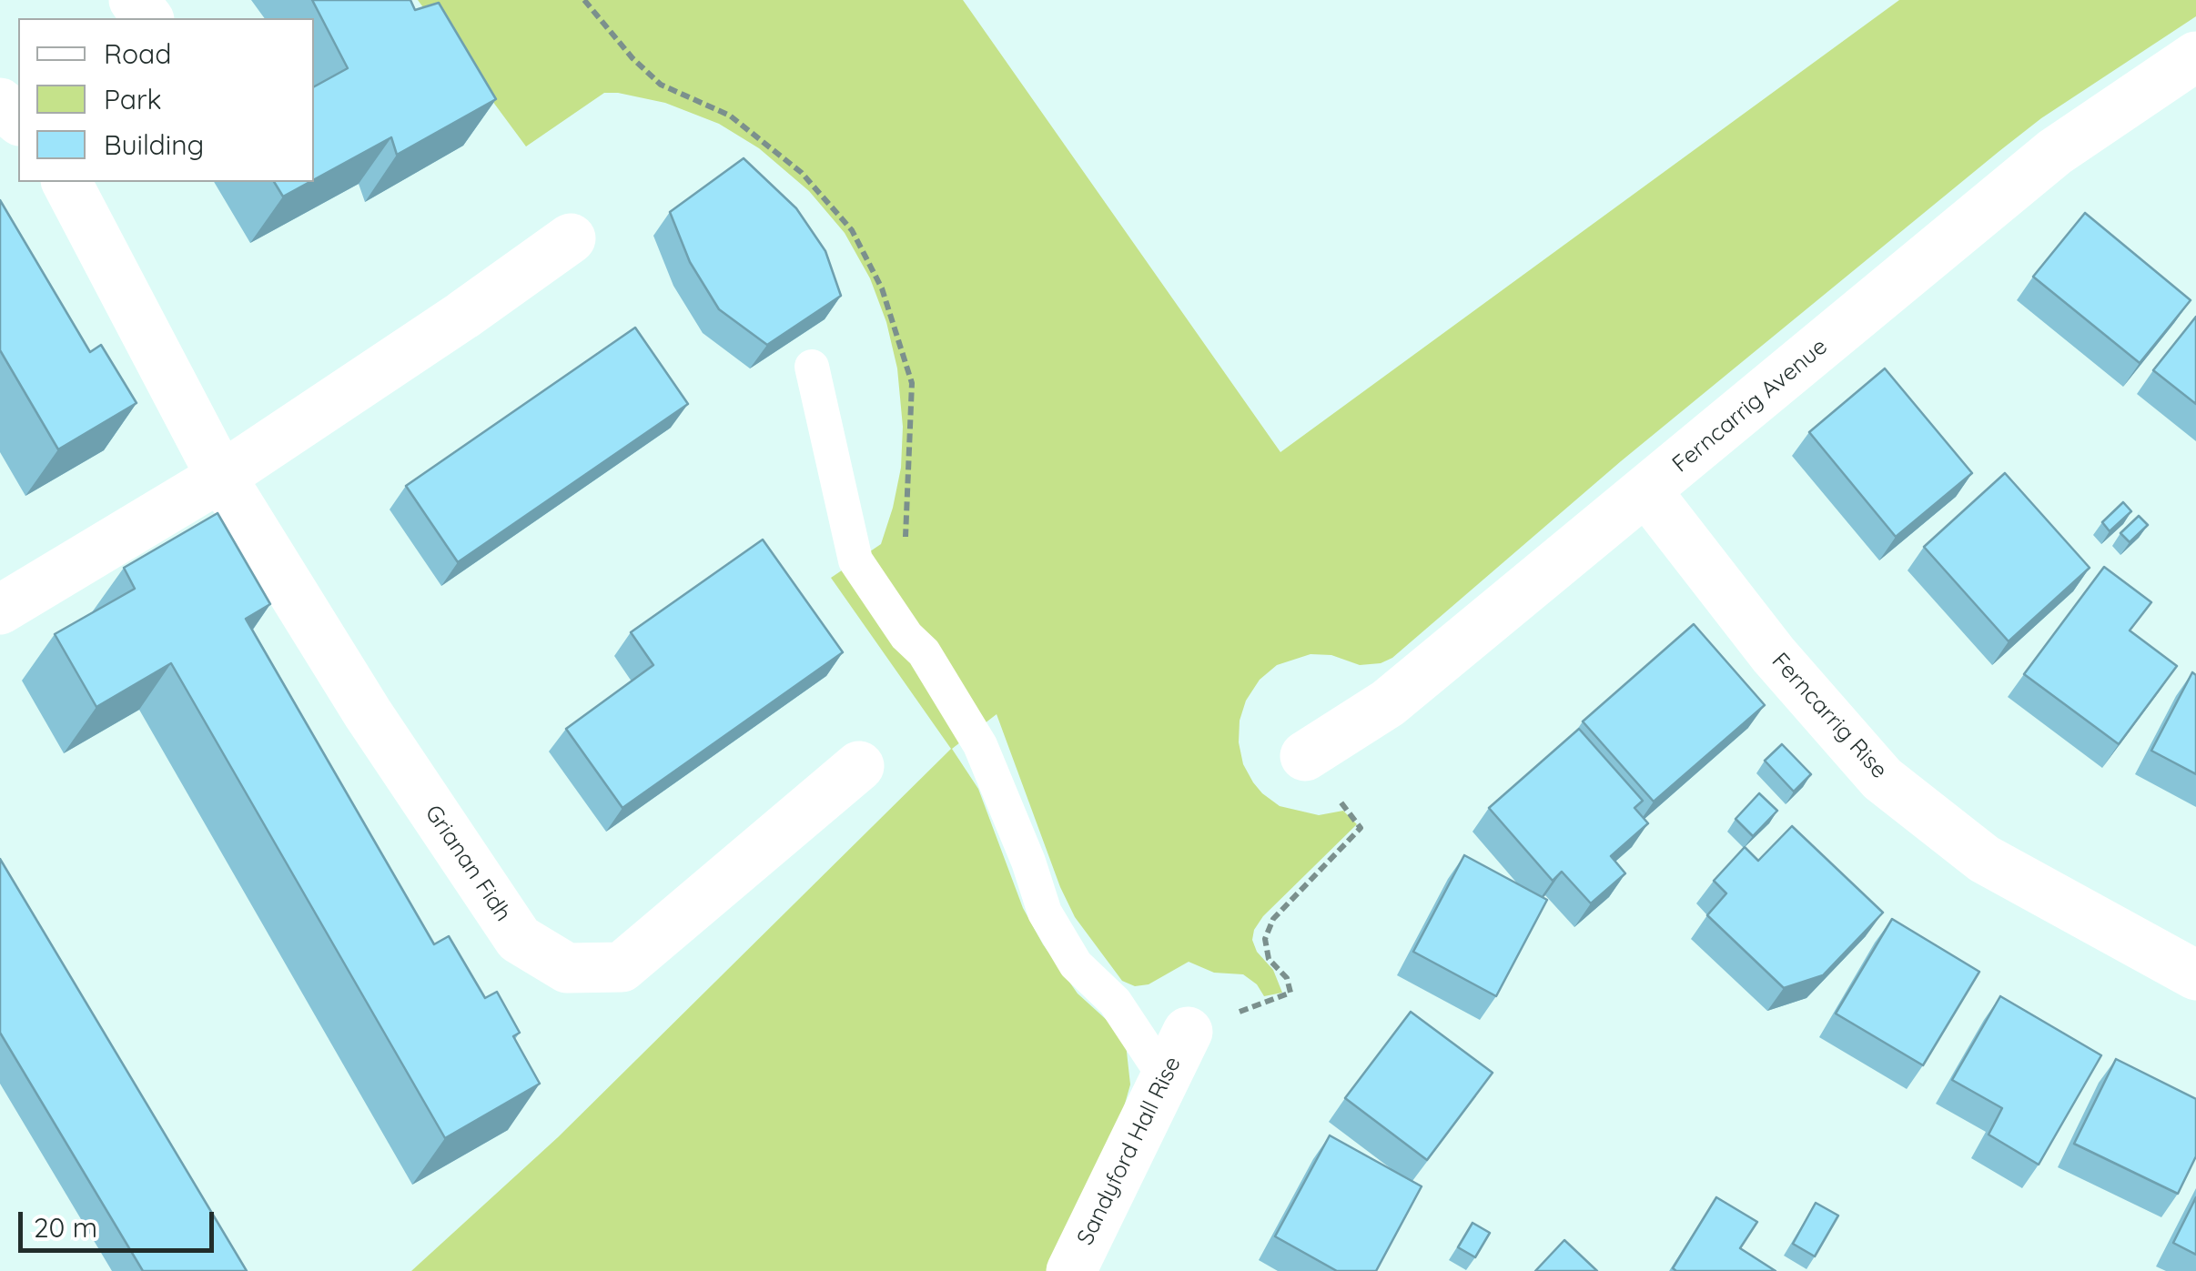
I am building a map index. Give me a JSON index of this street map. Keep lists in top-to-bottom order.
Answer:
{
  "streets": {
    "street": [
      "Ferncarrig Avenue",
      "Ferncarrig Rise",
      "Grianan Fidh",
      "Sandyford Hall Rise"
    ]
  },
  "crossings": [
    ["Ferncarrig Avenue", "Ferncarrig Rise"]
  ],
  "legend": ["Road", "Park", "Building"],
  "scale_bar": "20 m"
}
